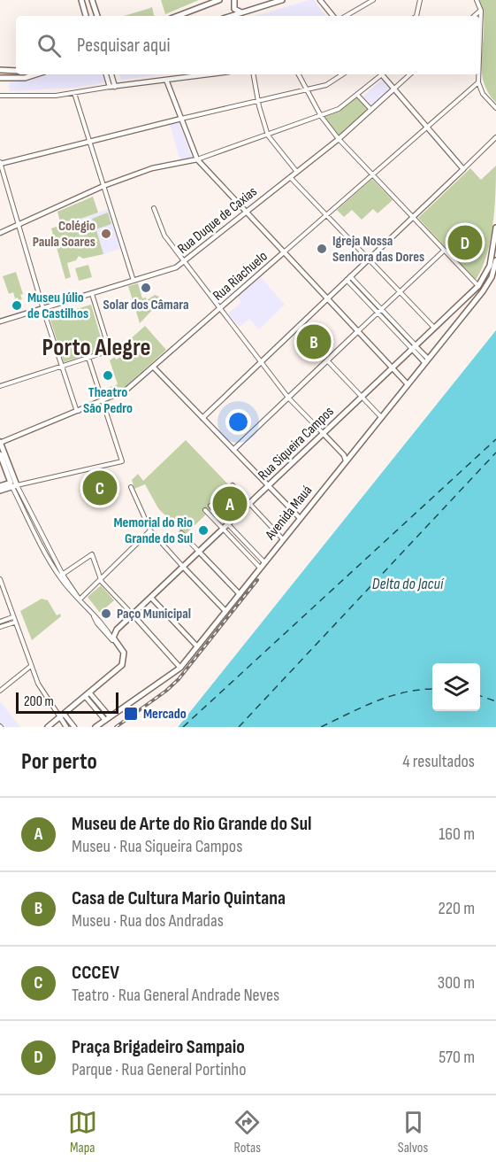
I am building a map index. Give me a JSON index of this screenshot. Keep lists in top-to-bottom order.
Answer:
{
  "streets": {
    "main road": ["Rua Siqueira Campos", "Avenida Mauá"],
    "street": ["Rua Duque de Caxias", "Rua Riachuelo"]
  },
  "districts": ["Porto Alegre"],
  "water": ["Delta do Jacuí"],
  "places": {
    "other": [
      "Colégio Paula Soares",
      "Igreja Nossa Senhora das Dores",
      "Solar dos Câmara",
      "Museu Júlio de Castilhos",
      "Theatro São Pedro",
      "Memorial do Rio Grande do Sul",
      "Paço Municipal"
    ],
    "transit": ["Mercado"]
  },
  "scale_bar": "200 m",
  "page": {
    "search": "Pesquisar aqui",
    "pins": [
      "D",
      "B",
      "C",
      "A"
    ],
    "scale": "200 m",
    "heading": ["Por perto", "4 resultados"],
    "list": [
      {
        "mark": "A",
        "name": "Museu de Arte do Rio Grande do Sul",
        "note": "Museu · Rua Siqueira Campos",
        "value": "160 m"
      },
      {
        "mark": "B",
        "name": "Casa de Cultura Mario Quintana",
        "note": "Museu · Rua dos Andradas",
        "value": "220 m"
      },
      {
        "mark": "C",
        "name": "CCCEV",
        "note": "Teatro · Rua General Andrade Neves",
        "value": "300 m"
      },
      {
        "mark": "D",
        "name": "Praça Brigadeiro Sampaio",
        "note": "Parque · Rua General Portinho",
        "value": "570 m"
      }
    ],
    "nav": ["Mapa", "Rotas", "Salvos"]
  }
}
